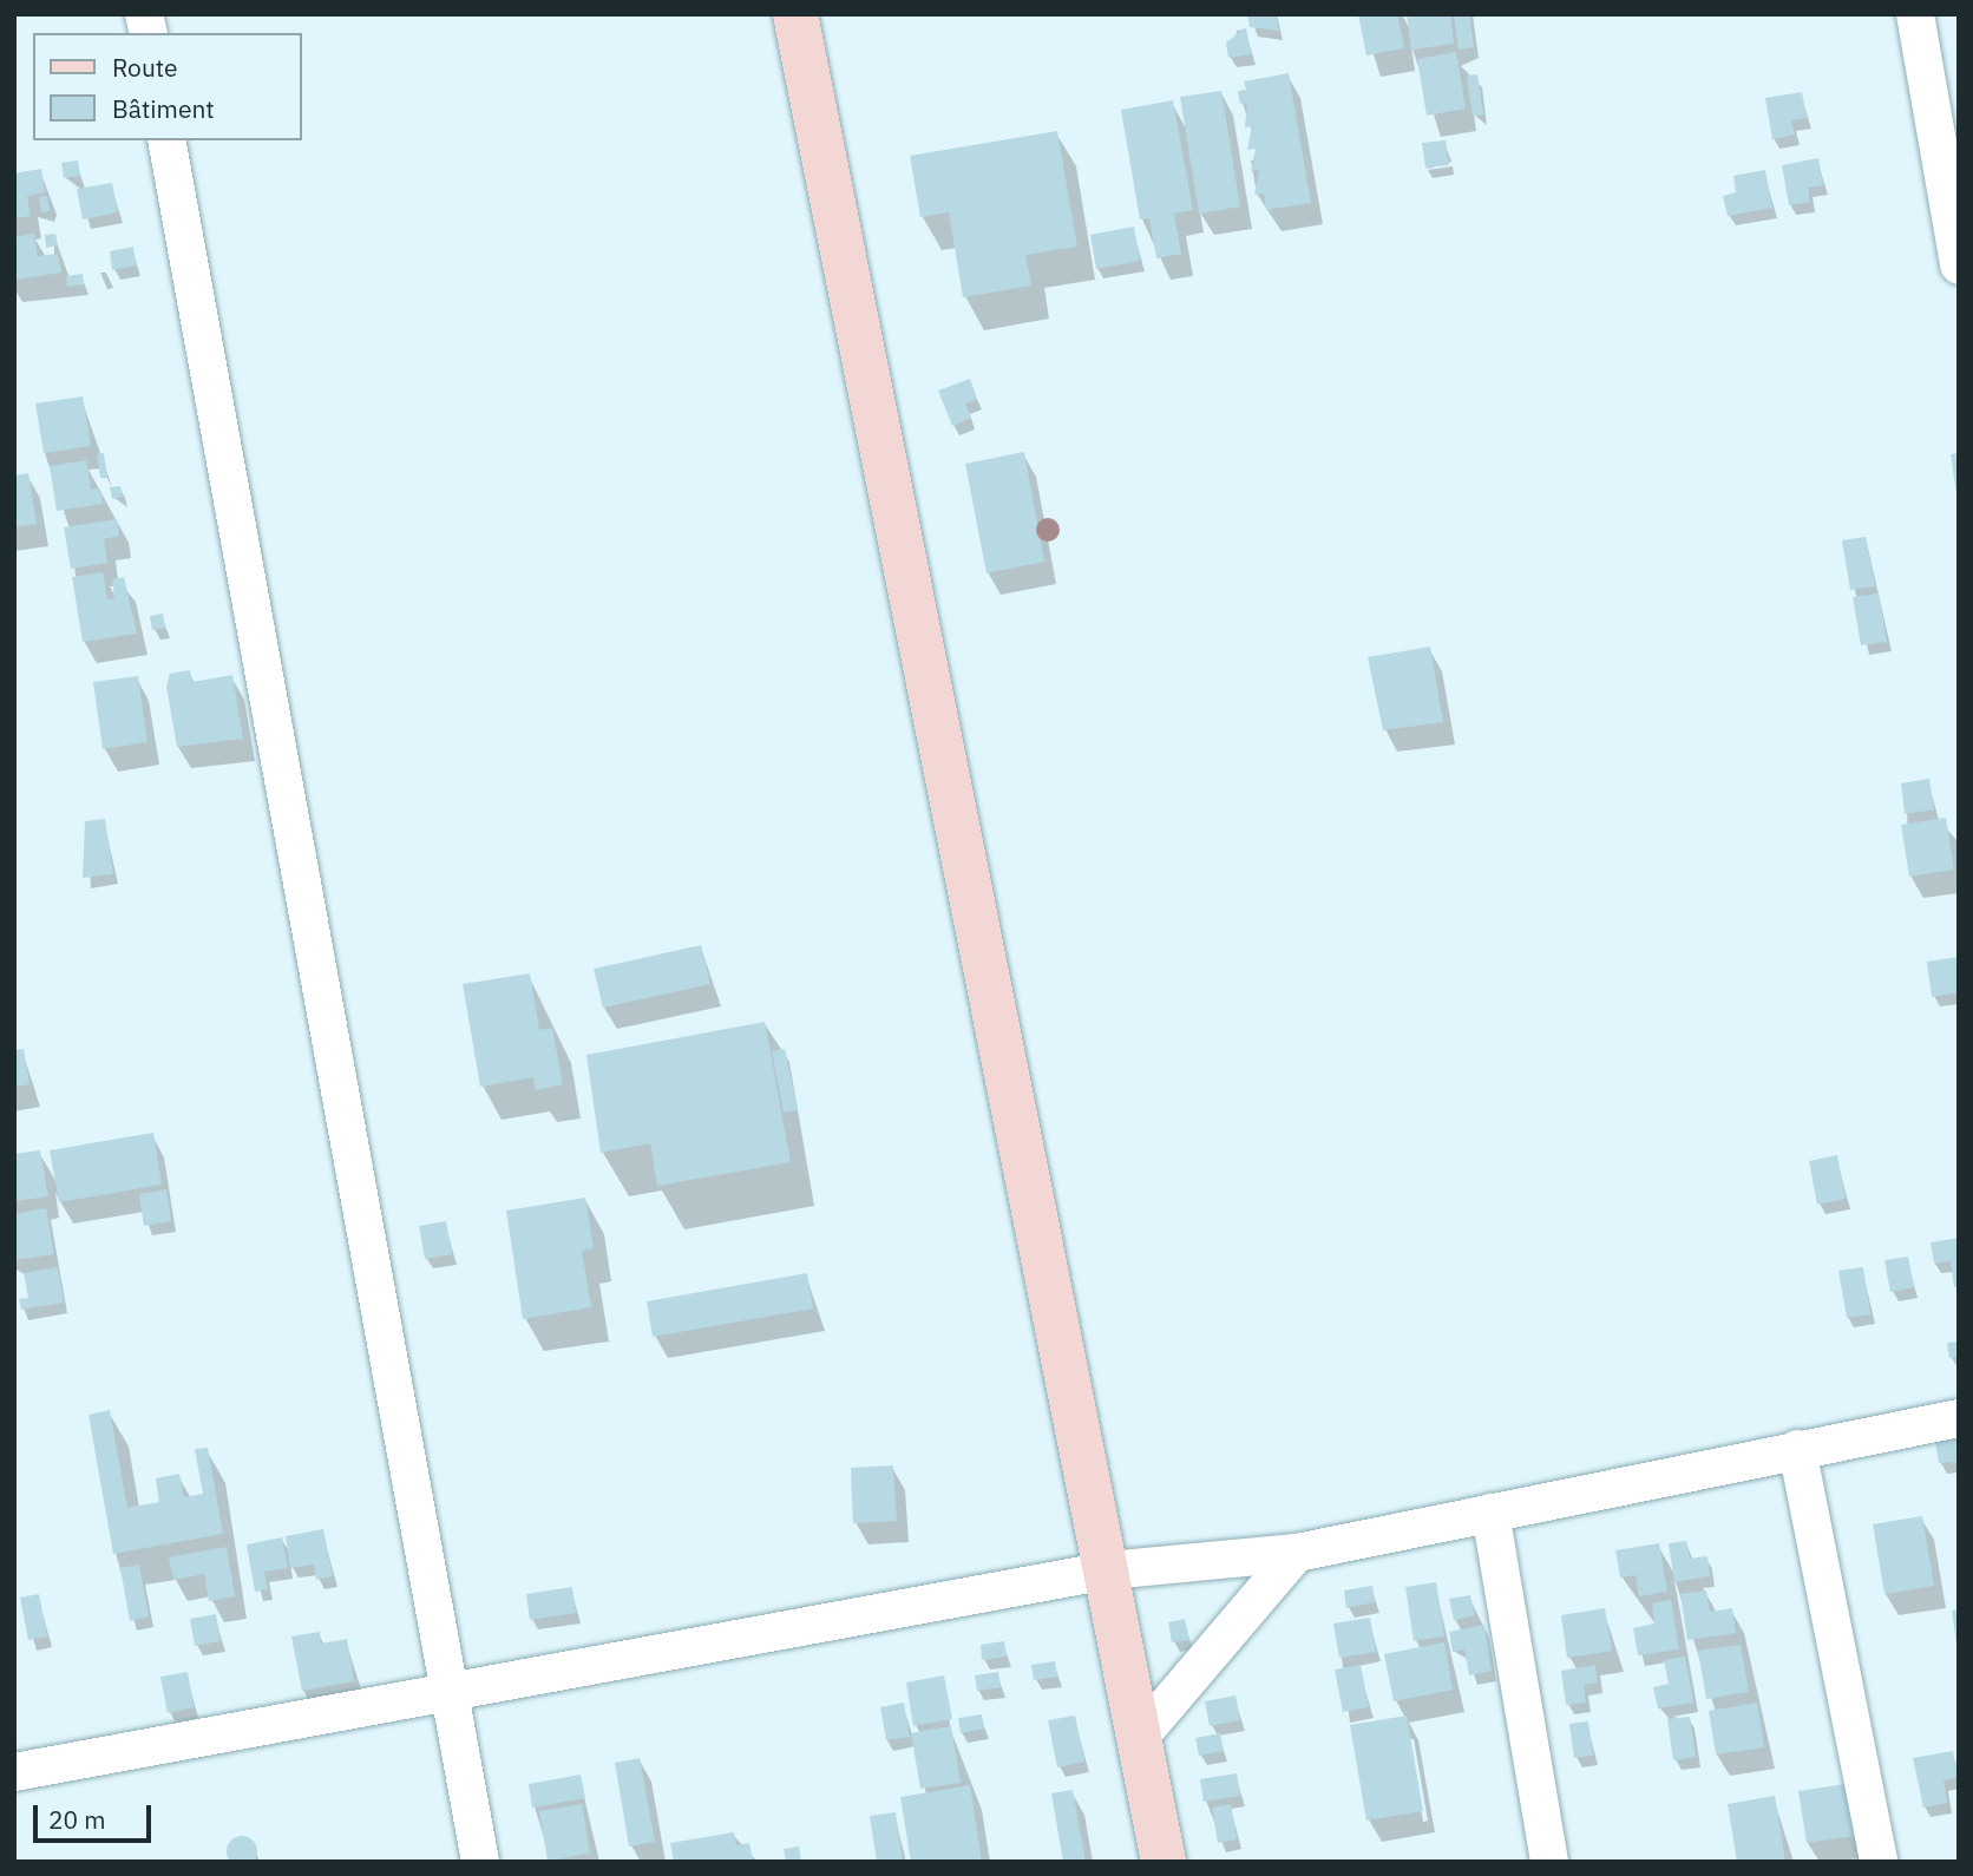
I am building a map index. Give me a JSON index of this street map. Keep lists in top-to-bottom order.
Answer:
{
  "legend": ["Route", "Bâtiment"],
  "scale_bar": "20 m"
}
